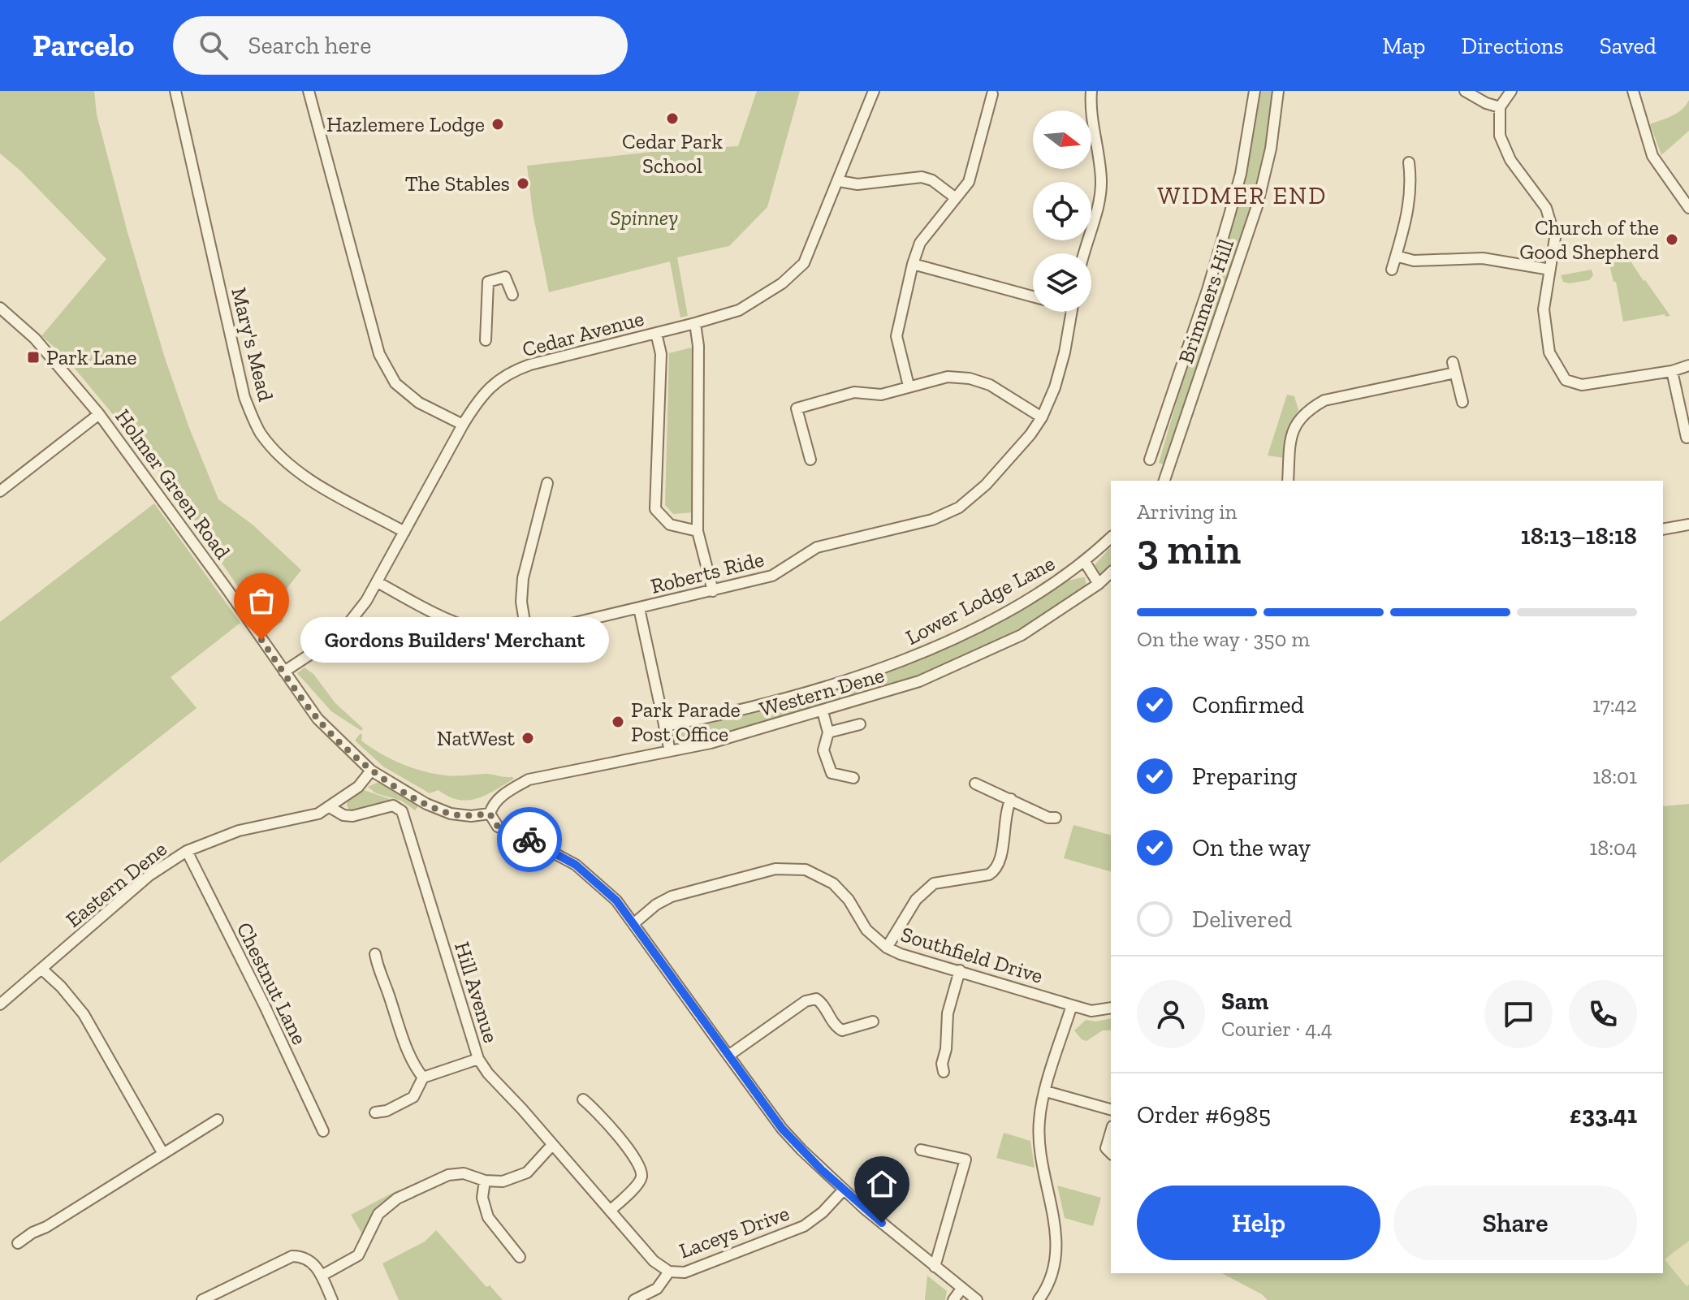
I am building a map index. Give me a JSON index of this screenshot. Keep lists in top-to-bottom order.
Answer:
{
  "streets": {
    "street": [
      "Brimmers Hill",
      "Cedar Avenue",
      "Mary's Mead",
      "Holmer Green Road",
      "Roberts Ride",
      "Lower Lodge Lane",
      "Western Dene",
      "Eastern Dene",
      "Southfield Drive",
      "Chestnut Lane",
      "Hill Avenue",
      "Laceys Drive"
    ]
  },
  "crossings": [
    ["Cedar Avenue", "Mary's Mead"],
    ["Cedar Avenue", "Holmer Green Road"],
    ["Cedar Avenue", "Roberts Ride"],
    ["Holmer Green Road", "Western Dene"],
    ["Holmer Green Road", "Eastern Dene"],
    ["Lower Lodge Lane", "Western Dene"],
    ["Eastern Dene", "Chestnut Lane"],
    ["Eastern Dene", "Hill Avenue"],
    ["Hill Avenue", "Laceys Drive"]
  ],
  "districts": ["WIDMER END"],
  "parks": ["Spinney"],
  "places": {
    "other": [
      "Cedar Park School",
      "Hazlemere Lodge",
      "The Stables",
      "Church of the Good Shepherd",
      "Gordons Builders' Merchant",
      "Park Parade Post Office",
      "NatWest"
    ],
    "transit": ["Park Lane"]
  },
  "north": "right",
  "page": {
    "header": "Parcelo",
    "search": "Search here",
    "nav": ["Map", "Directions", "Saved"],
    "heading": ["3 min", "Arriving in", "18:13–18:18"],
    "panel": [
      "Sam",
      "Courier · 4.4",
      "Order #6985",
      "£33.41"
    ],
    "bar": "On the way · 350 m",
    "bubble": "Gordons Builders' Merchant",
    "list": [
      ["Confirmed", "17:42"],
      ["Preparing", "18:01"],
      ["On the way", "18:04"],
      "Delivered"
    ],
    "buttons": ["Help", "Share"]
  }
}
